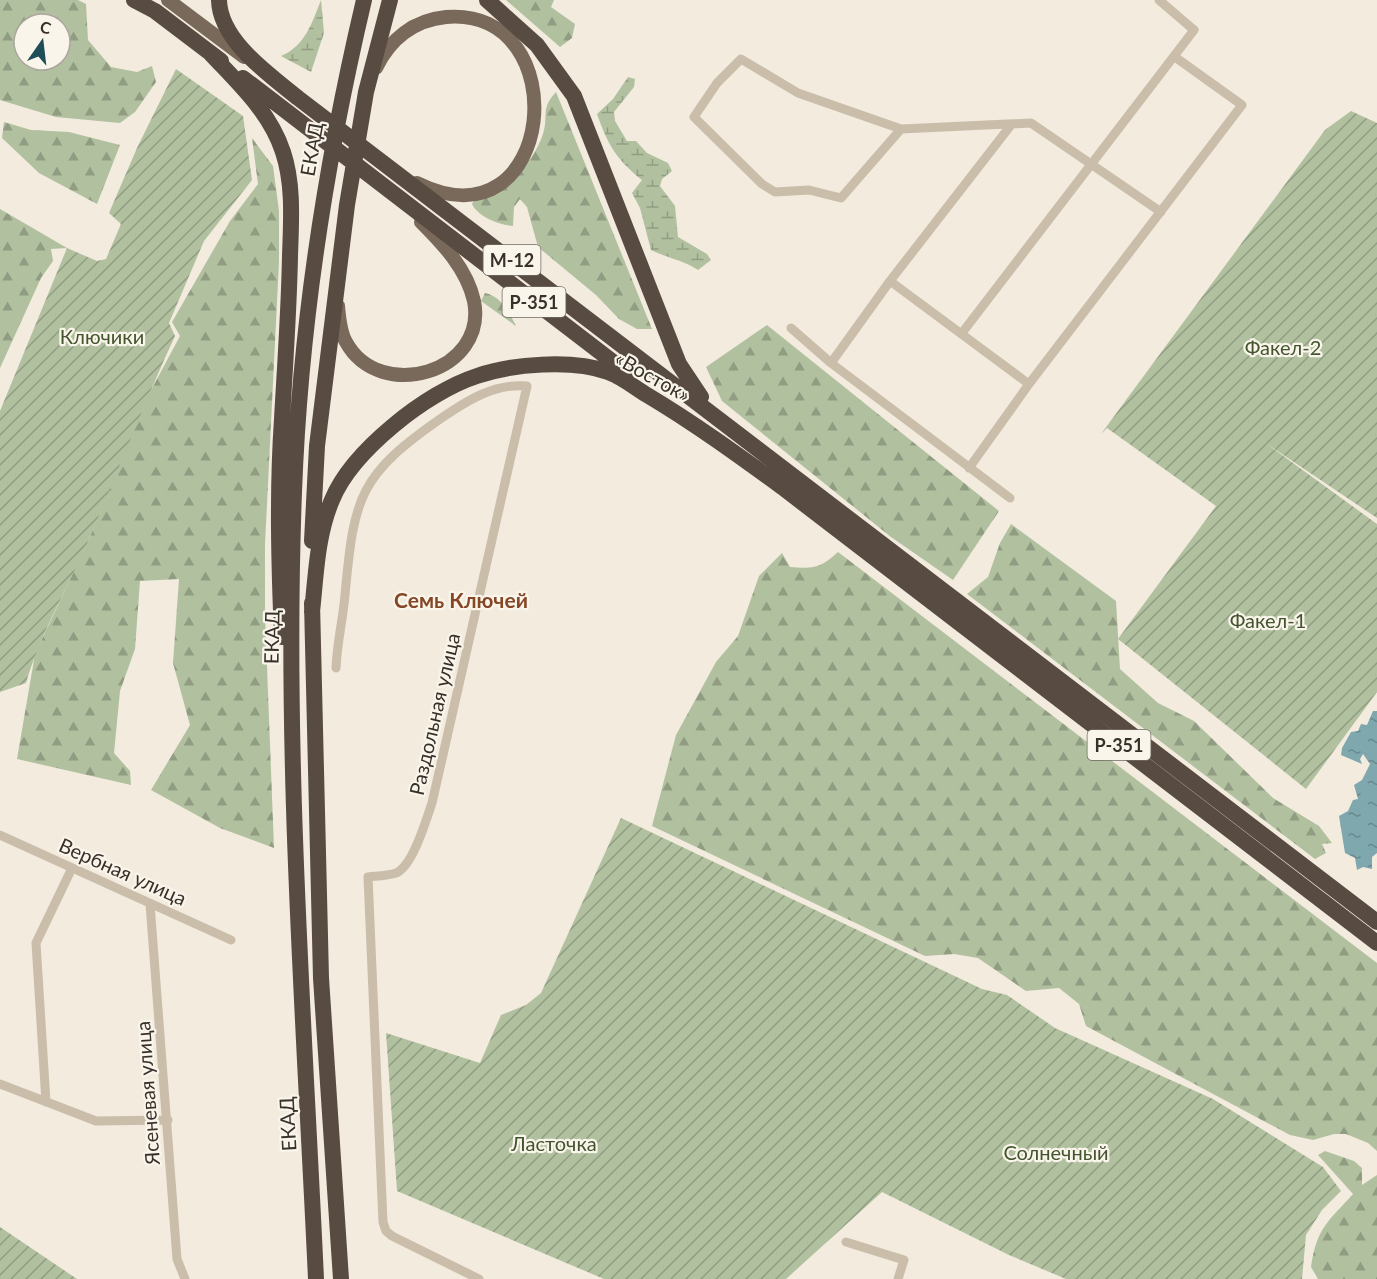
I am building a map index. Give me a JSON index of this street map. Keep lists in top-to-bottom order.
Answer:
{
  "streets": {
    "highway": [
      "ЕКАД",
      "М-12",
      "Р-351",
      "«Восток»"
    ],
    "street": ["Раздольная улица", "Вербная улица", "Ясеневая улица"]
  },
  "crossings": [
    ["ЕКАД", "«Восток»"],
    ["Р-351", "«Восток»"],
    ["Вербная улица", "Ясеневая улица"]
  ],
  "districts": ["Семь Ключей"],
  "parks": [
    "Ключики",
    "Факел-2",
    "Факел-1",
    "Ласточка",
    "Солнечный"
  ],
  "north": "top"
}
